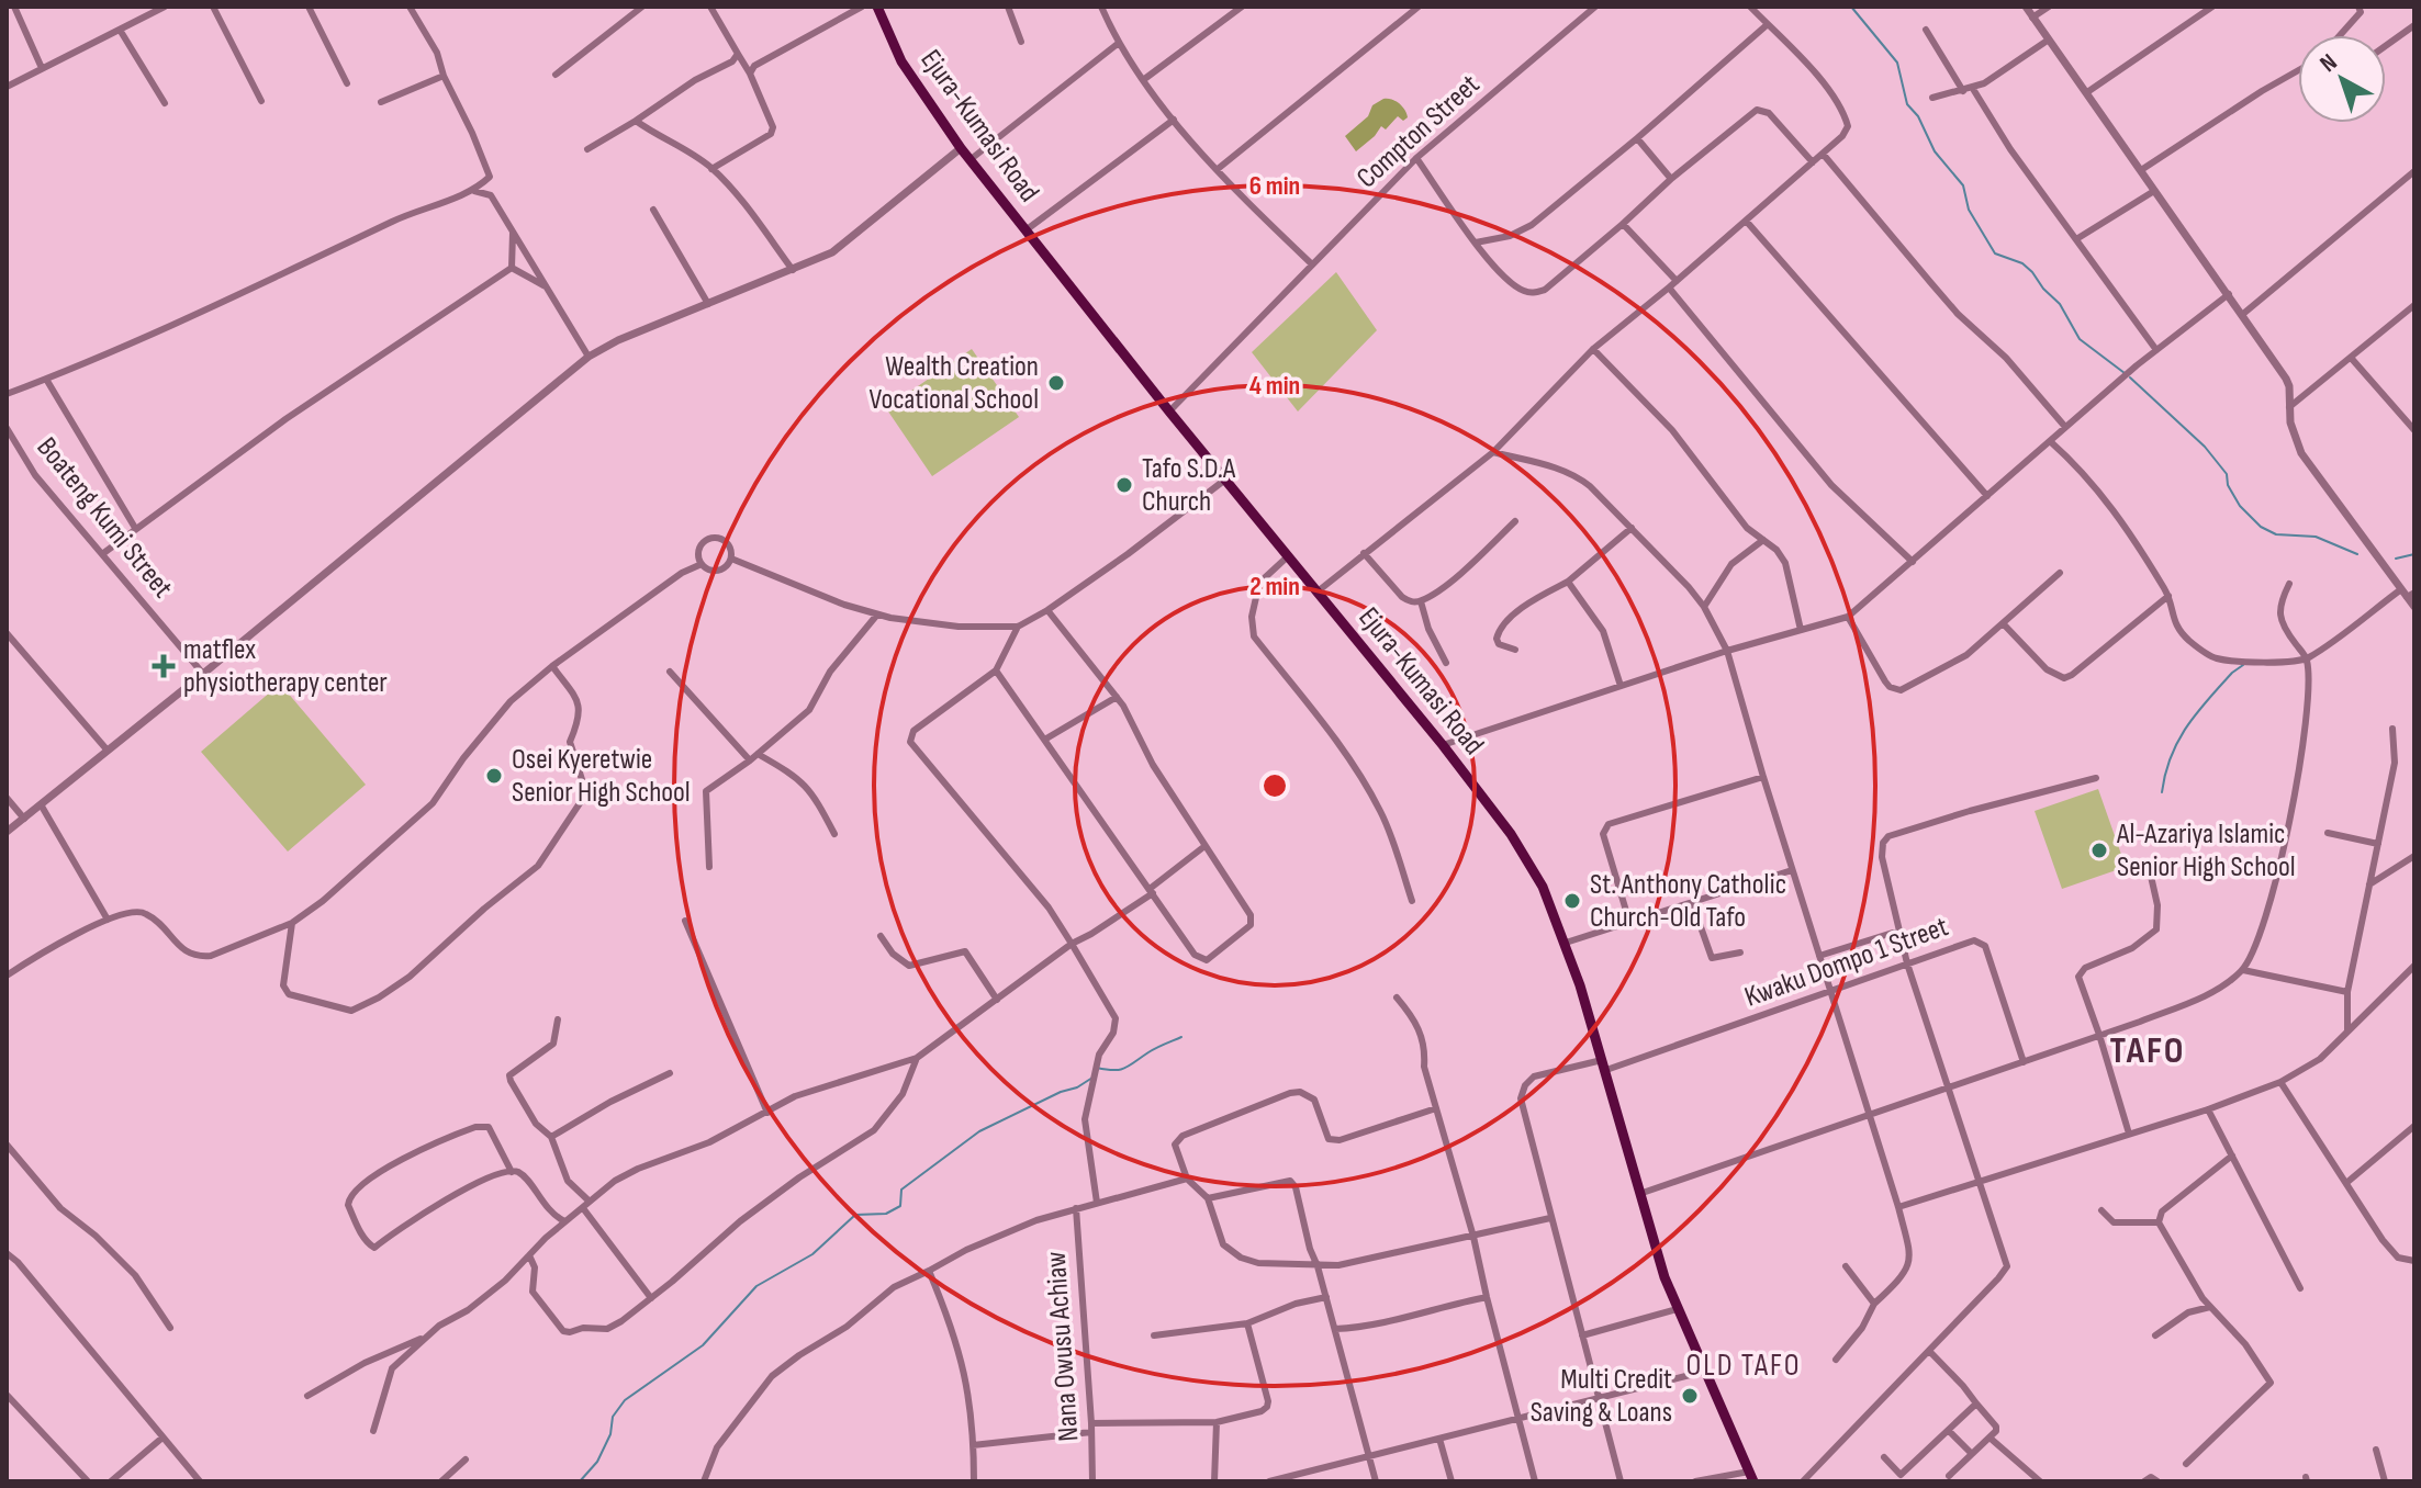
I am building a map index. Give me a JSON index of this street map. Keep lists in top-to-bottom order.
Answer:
{
  "streets": {
    "main road": ["Ejura-Kumasi Road"],
    "street": [
      "Compton Street",
      "Boateng Kumi Street",
      "Kwaku Dompo 1 Street",
      "Nana Owusu Achiaw"
    ]
  },
  "crossings": [
    ["Ejura-Kumasi Road", "Compton Street"],
    ["Ejura-Kumasi Road", "Kwaku Dompo 1 Street"]
  ],
  "districts": ["TAFO", "OLD TAFO"],
  "places": {
    "other": [
      "Wealth Creation Vocational School",
      "Tafo S.D.A Church",
      "Osei Kyeretwie Senior High School",
      "Al-Azariya Islamic Senior High School",
      "St. Anthony Catholic Church-Old Tafo",
      "Multi Credit Saving & Loans"
    ],
    "health": ["matflex physiotherapy center"]
  },
  "north": "top left",
  "rings": ["6 min", "4 min", "2 min"]
}
